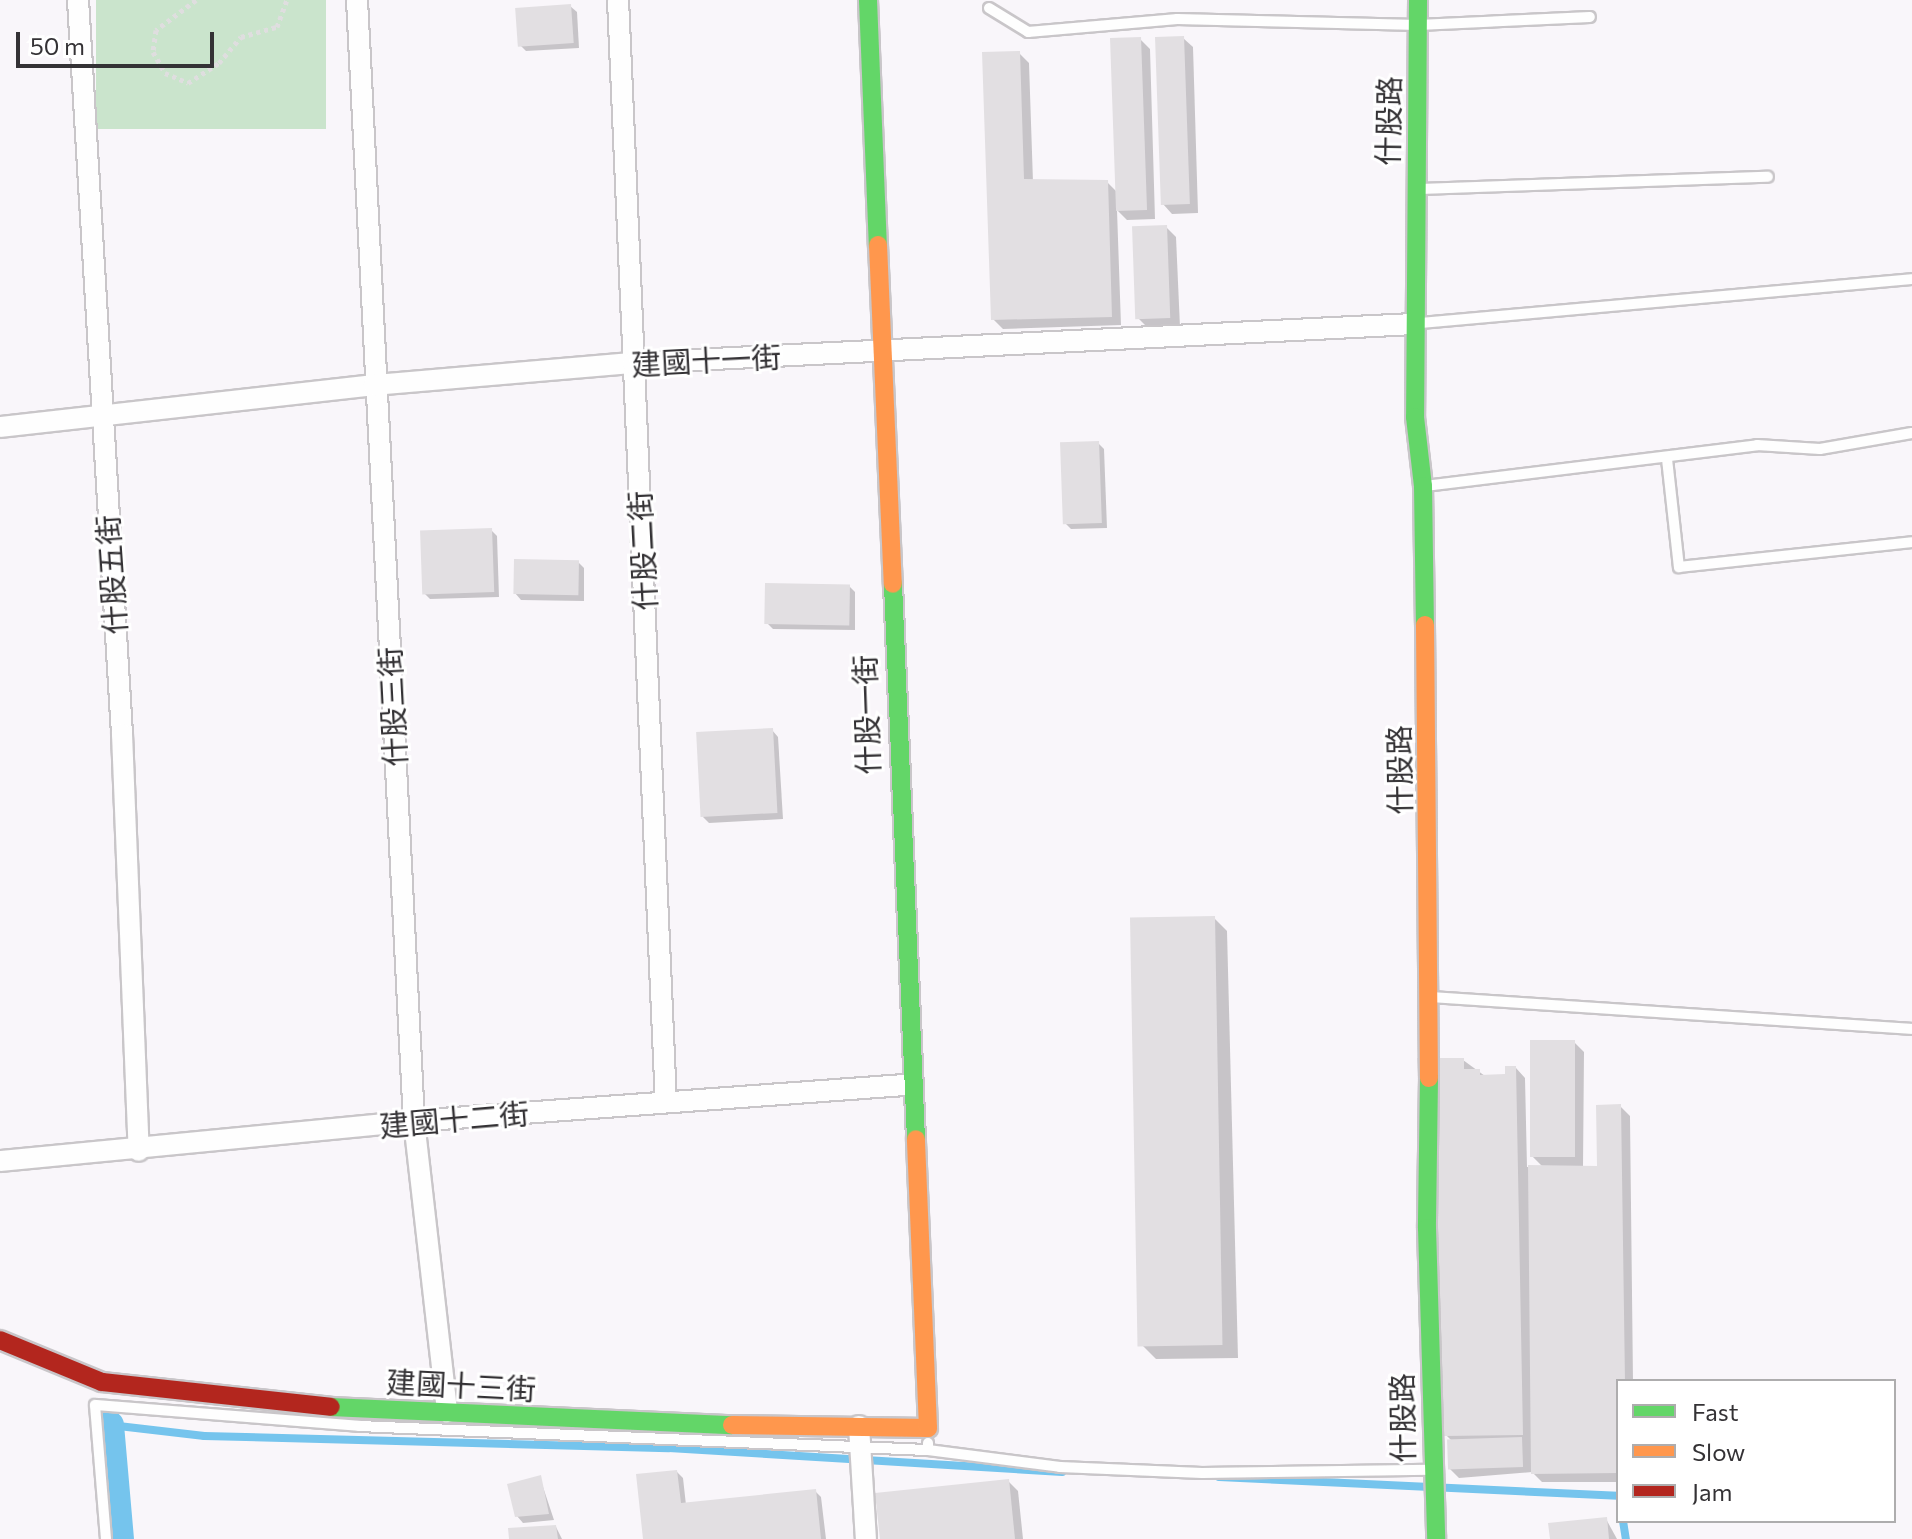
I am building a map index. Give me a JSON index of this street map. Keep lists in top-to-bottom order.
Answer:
{
  "streets": {
    "street": [
      "什股路",
      "建國十一街",
      "什股二街",
      "什股五街",
      "什股三街",
      "什股一街",
      "建國十二街",
      "建國十三街"
    ]
  },
  "crossings": [
    ["什股路", "建國十一街"],
    ["建國十一街", "什股二街"],
    ["建國十一街", "什股五街"],
    ["建國十一街", "什股三街"],
    ["建國十一街", "什股一街"],
    ["什股二街", "建國十二街"],
    ["什股五街", "建國十二街"],
    ["什股三街", "建國十二街"],
    ["什股三街", "建國十三街"],
    ["什股一街", "建國十二街"],
    ["什股一街", "建國十三街"]
  ],
  "legend": ["Fast", "Slow", "Jam"],
  "scale_bar": "50 m"
}
